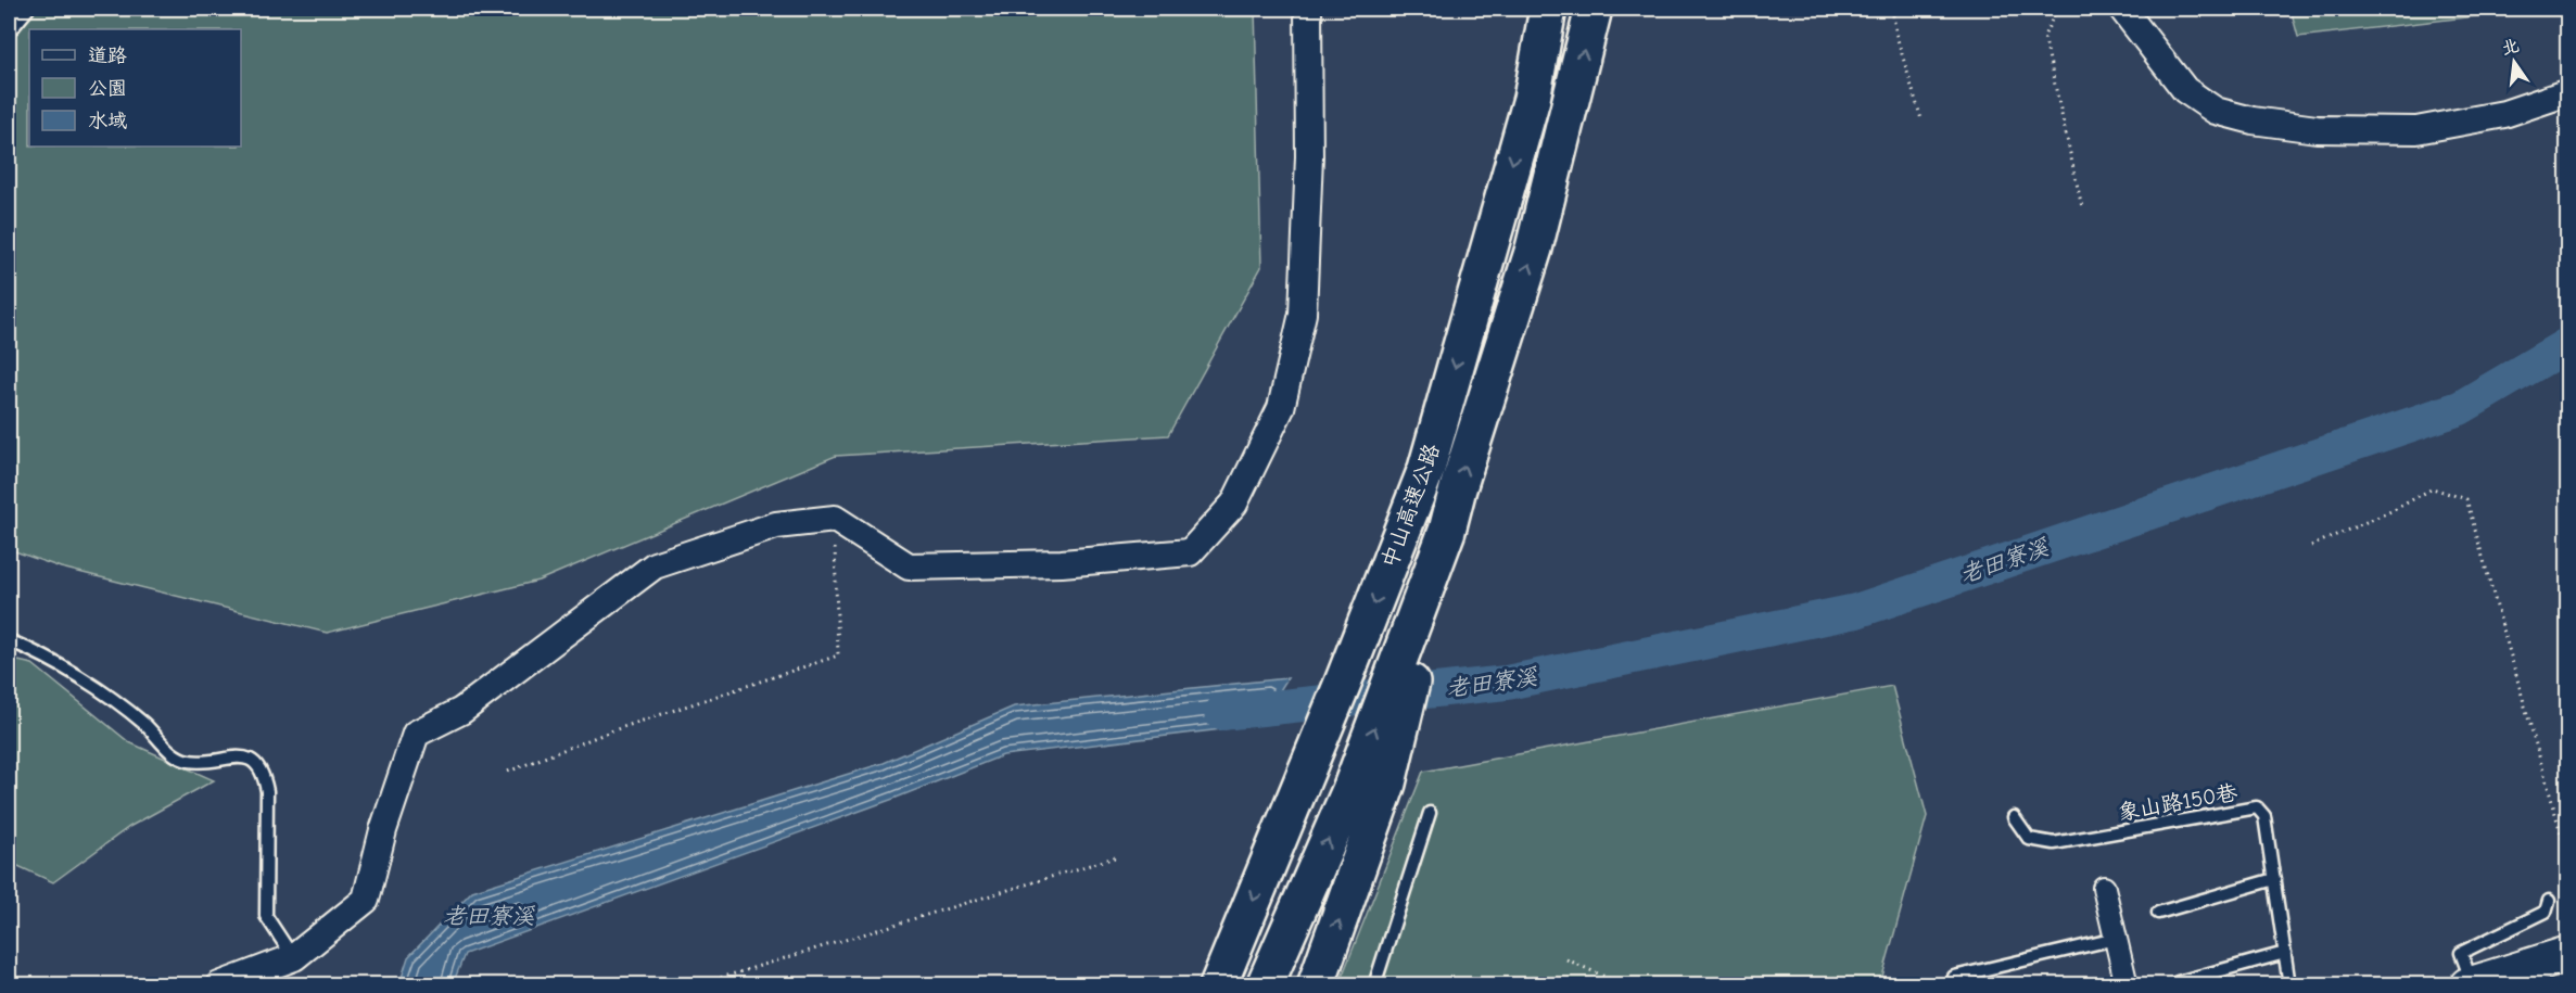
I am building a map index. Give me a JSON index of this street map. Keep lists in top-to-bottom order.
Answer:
{
  "streets": {
    "highway": ["中山高速公路"],
    "lane": ["象山路150巷"]
  },
  "water": ["老田寮溪"],
  "legend": ["道路", "公園", "水域"],
  "north": "top"
}
